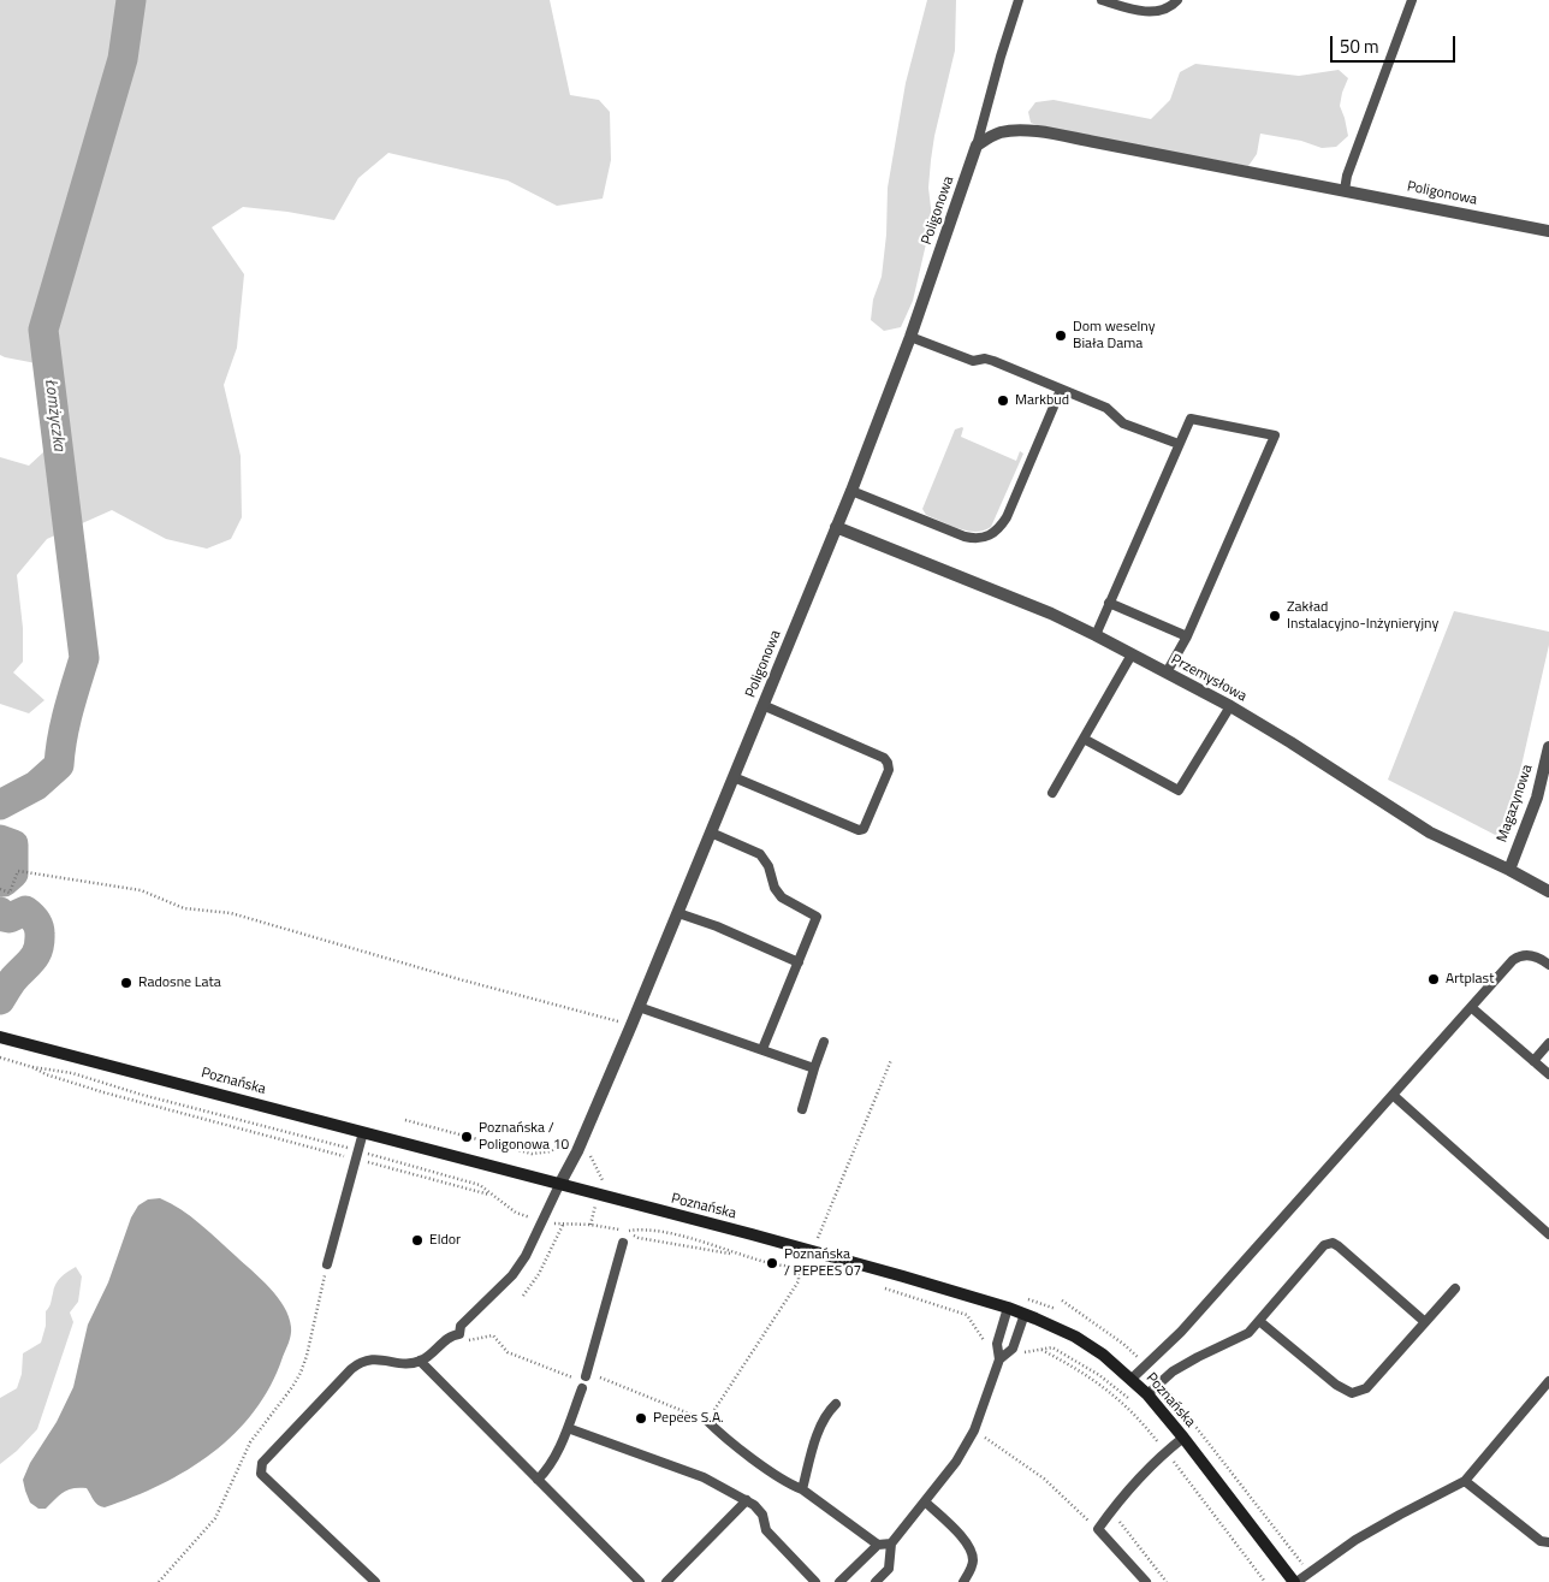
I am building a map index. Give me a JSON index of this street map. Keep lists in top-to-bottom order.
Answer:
{
  "streets": {
    "main road": ["Poznańska"],
    "street": ["Poligonowa", "Przemysłowa", "Magazynowa"]
  },
  "crossings": [
    ["Poligonowa", "Przemysłowa"],
    ["Poligonowa", "Poznańska"],
    ["Przemysłowa", "Magazynowa"]
  ],
  "water": ["Łomżyczka"],
  "places": [
    "Dom weselny Biała Dama",
    "Markbud",
    "Zakład Instalacyjno-Inżynieryjny",
    "Artplast",
    "Radosne Lata",
    "Poznańska / Poligonowa 10",
    "Eldor",
    "Poznańska / PEPEES 07",
    "Pepees S.A."
  ],
  "scale_bar": "50 m"
}
